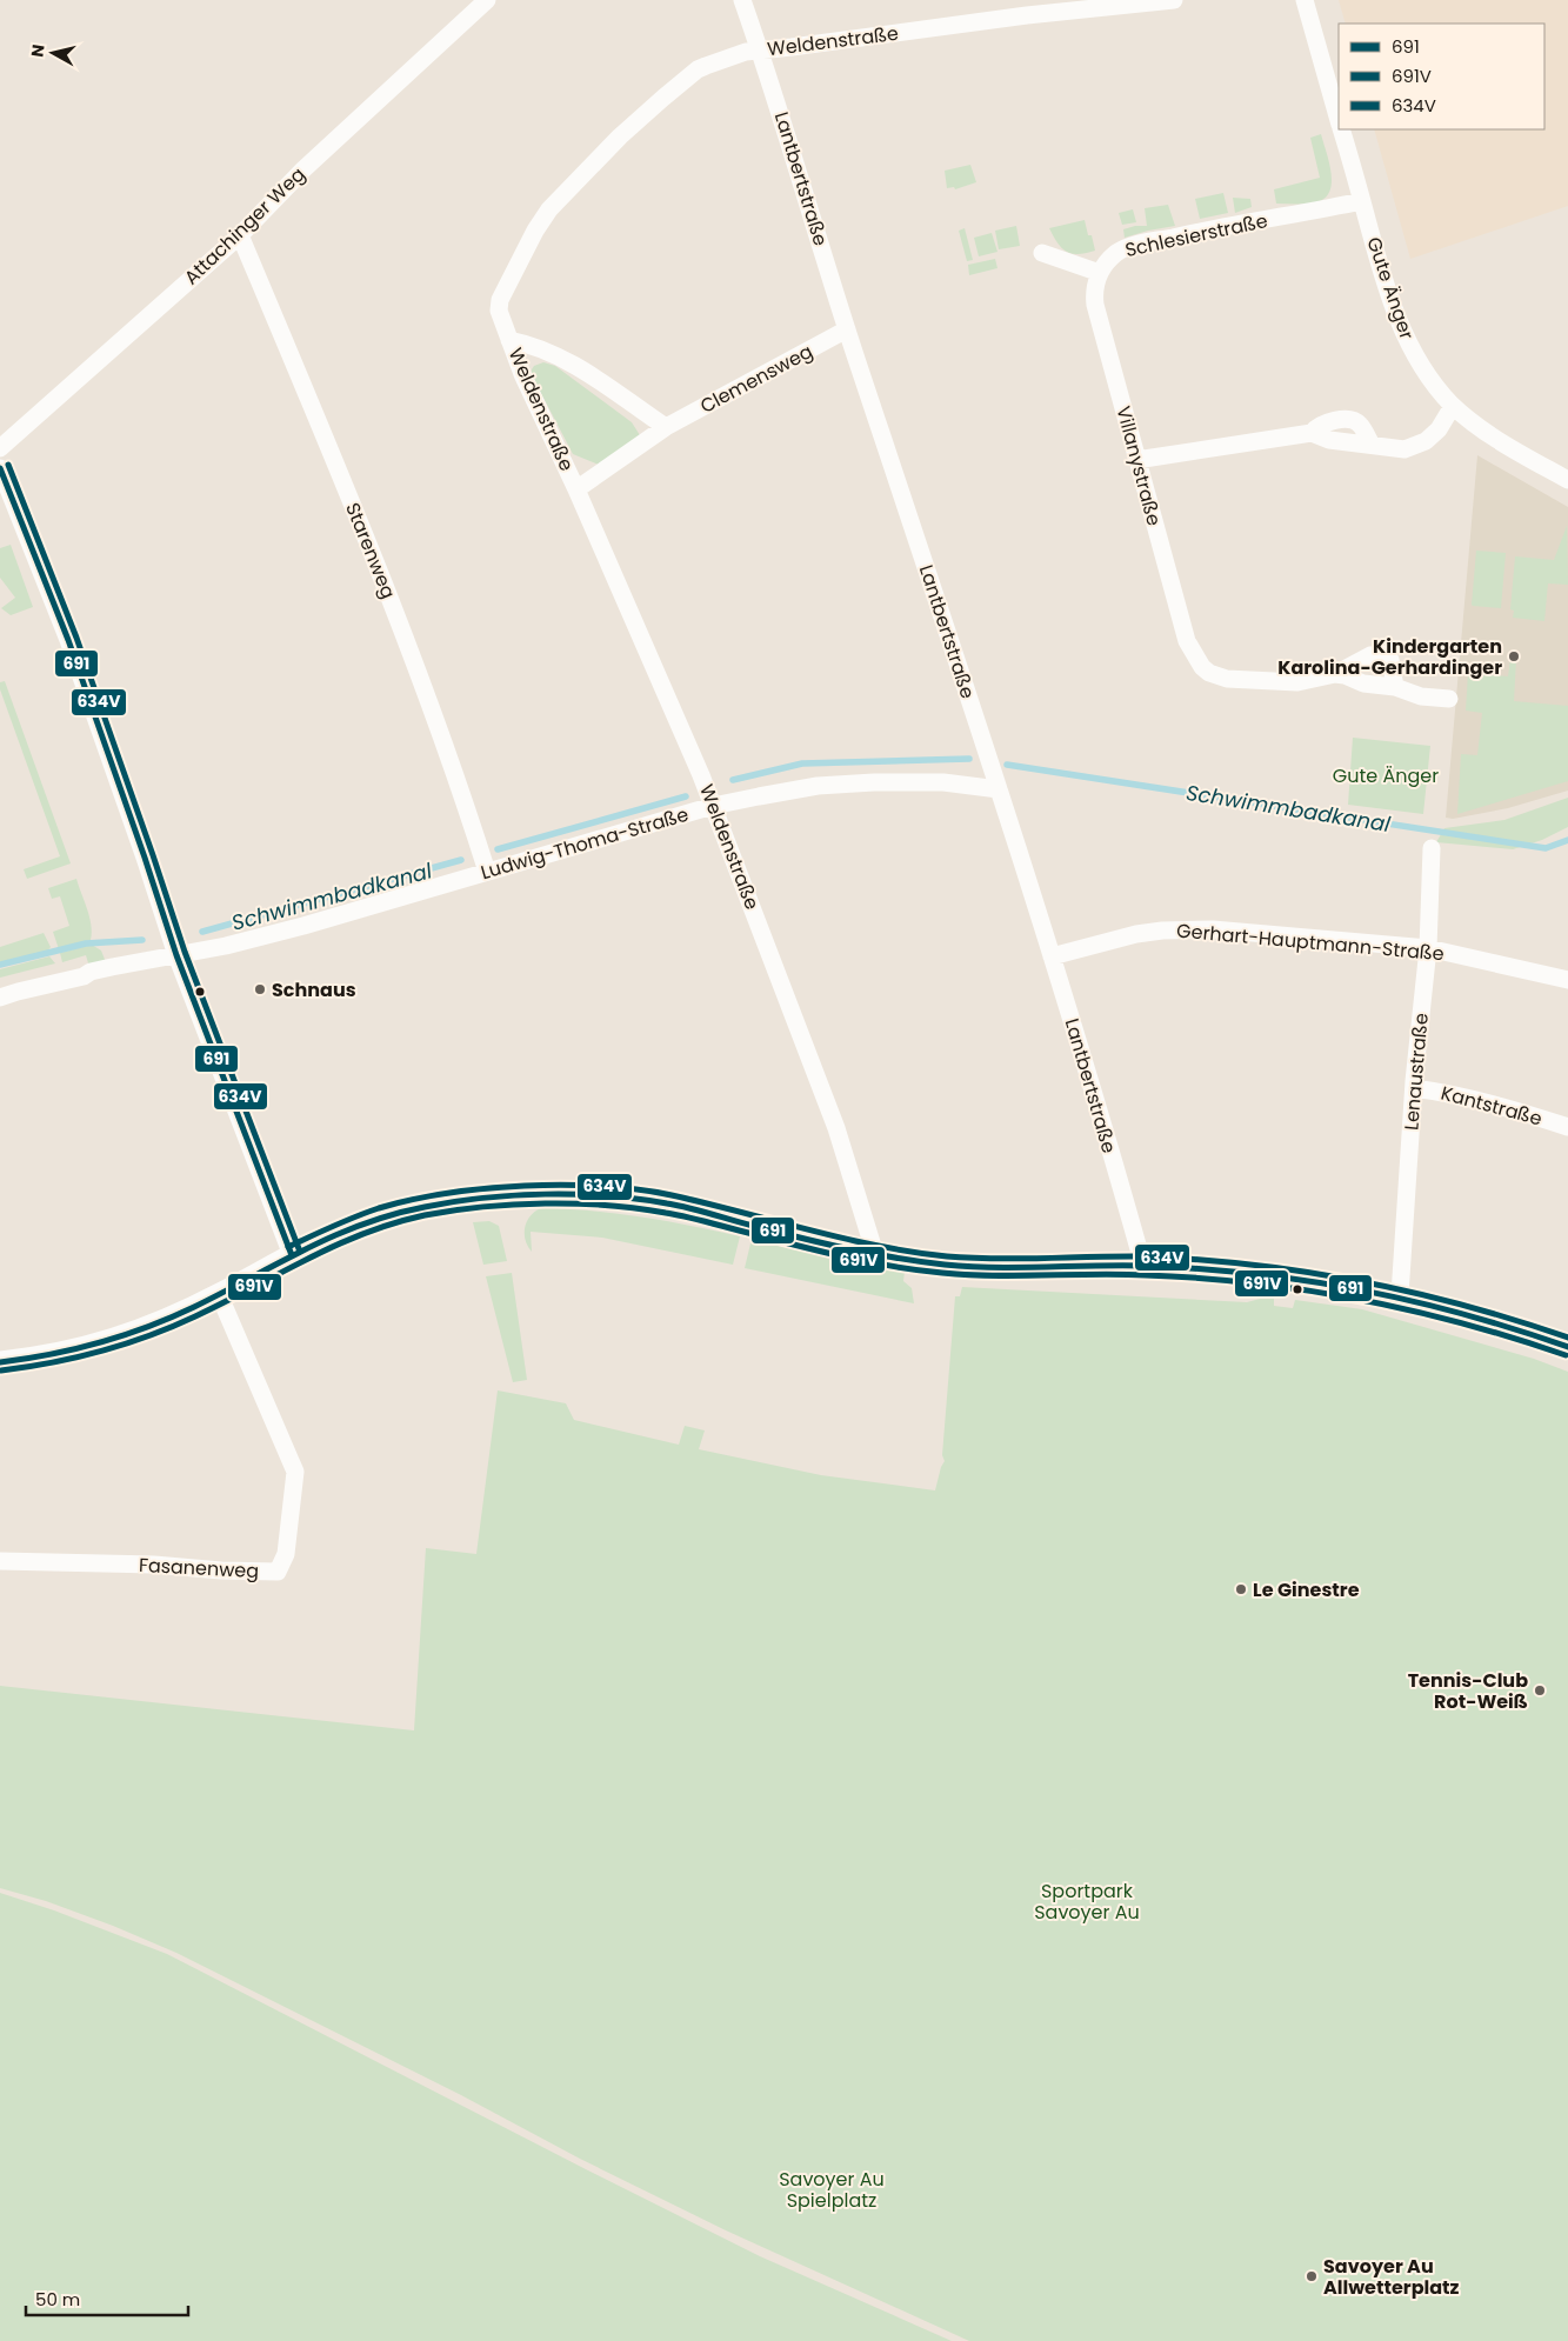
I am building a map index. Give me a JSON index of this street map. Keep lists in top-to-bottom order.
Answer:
{
  "streets": {
    "street": [
      "Weldenstraße",
      "Lantbertstraße",
      "Attachinger Weg",
      "Schlesierstraße",
      "Gute Änger",
      "Clemensweg",
      "Villanystraße",
      "Starenweg",
      "Ludwig-Thoma-Straße",
      "Gerhart-Hauptmann-Straße",
      "Lenaustraße",
      "Kantstraße",
      "Fasanenweg"
    ]
  },
  "crossings": [
    ["Weldenstraße", "Lantbertstraße"],
    ["Weldenstraße", "Clemensweg"],
    ["Weldenstraße", "Ludwig-Thoma-Straße"],
    ["Lantbertstraße", "Clemensweg"],
    ["Lantbertstraße", "Ludwig-Thoma-Straße"],
    ["Lantbertstraße", "Gerhart-Hauptmann-Straße"],
    ["Attachinger Weg", "Starenweg"],
    ["Schlesierstraße", "Gute Änger"],
    ["Schlesierstraße", "Villanystraße"],
    ["Starenweg", "Ludwig-Thoma-Straße"],
    ["Gerhart-Hauptmann-Straße", "Lenaustraße"],
    ["Lenaustraße", "Kantstraße"]
  ],
  "water": ["Schwimmbadkanal"],
  "parks": ["Gute Änger", "Sportpark Savoyer Au", "Savoyer Au Spielplatz"],
  "places": [
    "Kindergarten Karolina-Gerhardinger",
    "Schnaus",
    "Le Ginestre",
    "Tennis-Club Rot-Weiß",
    "Savoyer Au Allwetterplatz"
  ],
  "lines": ["transit line 634V", "transit line 691", "transit line 691V"],
  "legend": ["691", "691V", "634V"],
  "scale_bar": "50 m",
  "north": "left"
}
